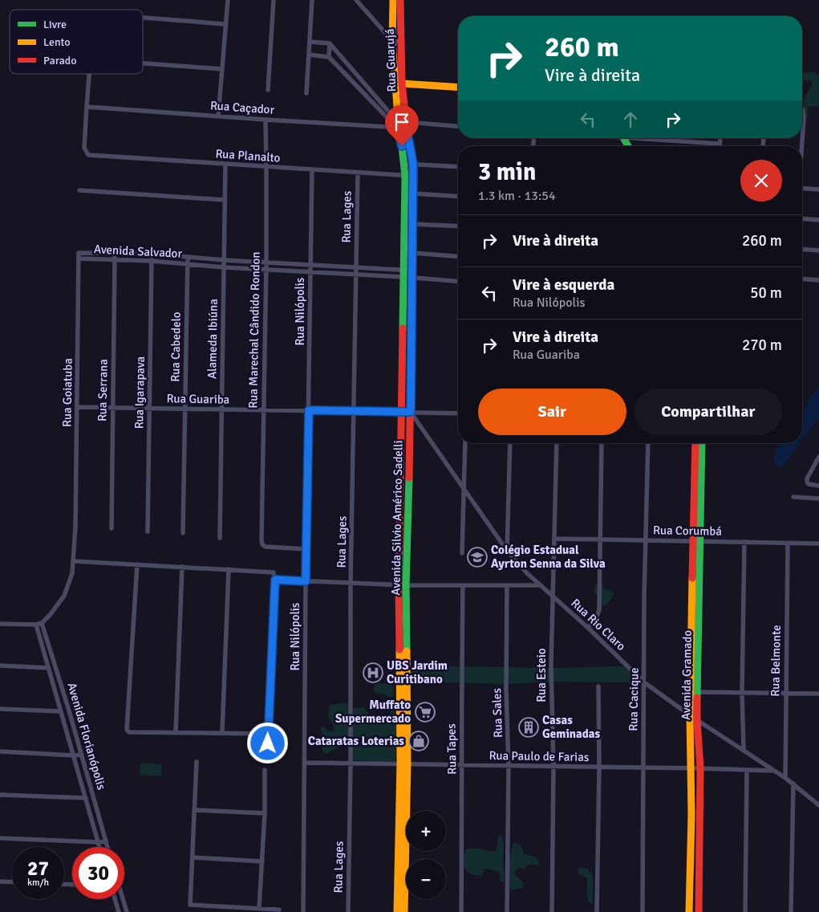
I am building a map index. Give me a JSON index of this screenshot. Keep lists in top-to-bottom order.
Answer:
{
  "streets": {
    "main road": ["Rua Guarujá", "Avenida Silvio Américo Sadelli", "Avenida Gramado"],
    "street": [
      "Rua Caçador",
      "Rua Planalto",
      "Rua Lages",
      "Avenida Salvador",
      "Rua Nilópolis",
      "Rua Marechal Cândido Rondon",
      "Alameda Ibiúna",
      "Rua Cabedelo",
      "Rua Serrana",
      "Rua Goiatuba",
      "Rua Igarapava",
      "Rua Guariba",
      "Rua Corumbá",
      "Rua Rio Claro",
      "Rua Belmonte",
      "Rua Esteio",
      "Rua Cacique",
      "Rua Sales",
      "Avenida Florianópolis",
      "Rua Tapes",
      "Rua Paulo de Farias"
    ]
  },
  "crossings": [
    ["Rua Guarujá", "Rua Caçador"],
    ["Rua Guarujá", "Avenida Silvio Américo Sadelli"],
    ["Rua Caçador", "Rua Planalto"],
    ["Rua Caçador", "Rua Marechal Cândido Rondon"],
    ["Rua Caçador", "Avenida Silvio Américo Sadelli"],
    ["Rua Planalto", "Rua Lages"],
    ["Rua Planalto", "Rua Nilópolis"],
    ["Rua Planalto", "Rua Marechal Cândido Rondon"],
    ["Rua Planalto", "Alameda Ibiúna"],
    ["Rua Planalto", "Avenida Silvio Américo Sadelli"],
    ["Rua Lages", "Avenida Salvador"],
    ["Rua Lages", "Rua Guariba"],
    ["Rua Lages", "Rua Paulo de Farias"],
    ["Avenida Salvador", "Rua Nilópolis"],
    ["Avenida Salvador", "Rua Marechal Cândido Rondon"],
    ["Avenida Salvador", "Alameda Ibiúna"],
    ["Avenida Salvador", "Rua Cabedelo"],
    ["Avenida Salvador", "Rua Serrana"],
    ["Avenida Salvador", "Rua Goiatuba"],
    ["Avenida Salvador", "Rua Igarapava"],
    ["Avenida Salvador", "Avenida Silvio Américo Sadelli"],
    ["Rua Nilópolis", "Rua Marechal Cândido Rondon"],
    ["Rua Nilópolis", "Rua Guariba"],
    ["Rua Nilópolis", "Rua Paulo de Farias"],
    ["Rua Marechal Cândido Rondon", "Rua Guariba"],
    ["Alameda Ibiúna", "Rua Guariba"],
    ["Rua Cabedelo", "Rua Guariba"],
    ["Rua Serrana", "Rua Guariba"],
    ["Rua Goiatuba", "Rua Guariba"],
    ["Rua Goiatuba", "Avenida Florianópolis"],
    ["Rua Igarapava", "Rua Guariba"],
    ["Rua Guariba", "Avenida Silvio Américo Sadelli"],
    ["Rua Guariba", "Rua Rio Claro"],
    ["Avenida Silvio Américo Sadelli", "Rua Rio Claro"],
    ["Avenida Silvio Américo Sadelli", "Rua Paulo de Farias"],
    ["Rua Corumbá", "Rua Belmonte"],
    ["Rua Corumbá", "Rua Esteio"],
    ["Rua Corumbá", "Avenida Gramado"],
    ["Rua Corumbá", "Rua Cacique"],
    ["Rua Rio Claro", "Rua Belmonte"],
    ["Rua Rio Claro", "Rua Esteio"],
    ["Rua Rio Claro", "Avenida Gramado"],
    ["Rua Rio Claro", "Rua Cacique"],
    ["Rua Rio Claro", "Rua Paulo de Farias"],
    ["Rua Esteio", "Rua Paulo de Farias"],
    ["Avenida Gramado", "Rua Paulo de Farias"],
    ["Rua Cacique", "Rua Paulo de Farias"],
    ["Rua Sales", "Rua Paulo de Farias"],
    ["Rua Tapes", "Rua Paulo de Farias"]
  ],
  "places": {
    "school or university": ["Colégio Estadual Ayrton Senna da Silva"],
    "hospital": ["UBS Jardim Curitibano"],
    "supermarket": ["Muffato Supermercado"],
    "building": ["Casas Geminadas"],
    "shop": ["Cataratas Loterias"]
  },
  "legend": ["Livre", "Lento", "Parado"],
  "page": {
    "turn": ["260 m", "Vire à direita"],
    "heading": ["3 min", "1.3 km · 13:54"],
    "list": [
      {
        "name": "Vire à direita",
        "value": "260 m"
      },
      {
        "name": "Vire à esquerda",
        "note": "Rua Nilópolis",
        "value": "50 m"
      },
      {
        "name": "Vire à direita",
        "note": "Rua Guariba",
        "value": "270 m"
      }
    ],
    "buttons": ["Sair", "Compartilhar"],
    "map_buttons": ["+", "−"],
    "speed": "27 km/h",
    "limit": "30"
  }
}
